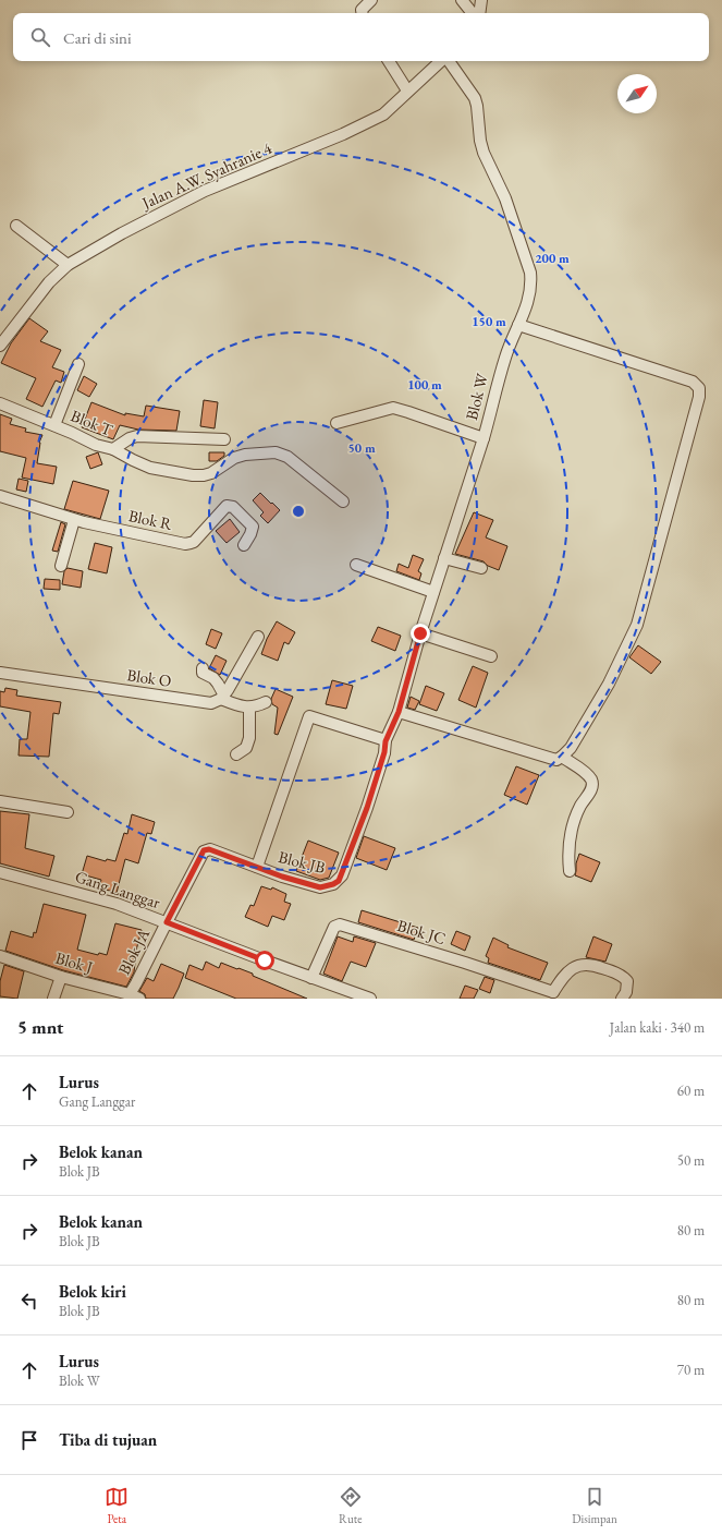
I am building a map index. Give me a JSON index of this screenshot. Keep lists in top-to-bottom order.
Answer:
{
  "streets": {
    "street": [
      "Jalan A.W. Syahranie 4",
      "Blok W",
      "Blok T",
      "Blok R",
      "Blok O",
      "Blok JB",
      "Gang Langgar",
      "Blok JC",
      "Blok JA",
      "Blok J"
    ]
  },
  "crossings": [
    ["Blok W", "Blok JB"],
    ["Blok JB", "Gang Langgar"],
    ["Blok JB", "Blok JA"],
    ["Gang Langgar", "Blok JC"],
    ["Gang Langgar", "Blok JA"],
    ["Blok JA", "Blok J"]
  ],
  "north": "top right",
  "page": {
    "search": "Cari di sini",
    "heading": ["5 mnt", "Jalan kaki · 340 m"],
    "list": [
      ["Lurus", "Gang Langgar", "60 m"],
      ["Belok kanan", "Blok JB", "50 m"],
      ["Belok kanan", "Blok JB", "80 m"],
      ["Belok kiri", "Blok JB", "80 m"],
      ["Lurus", "Blok W", "70 m"],
      "Tiba di tujuan"
    ],
    "nav": ["Peta", "Rute", "Disimpan"]
  },
  "rings": [
    "200 m",
    "150 m",
    "100 m",
    "50 m"
  ]
}
